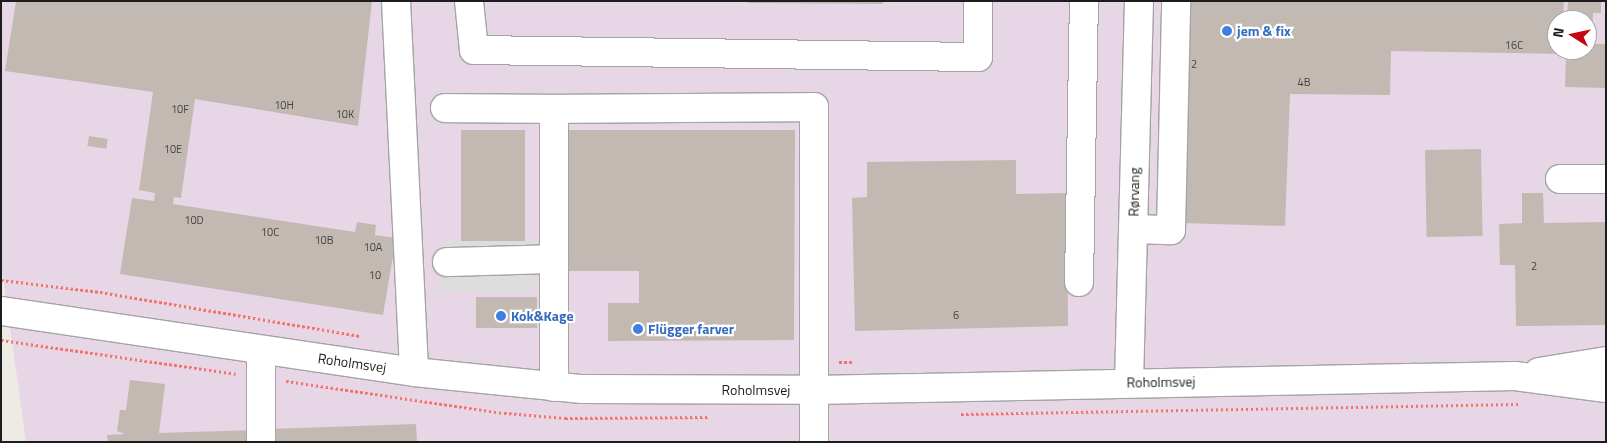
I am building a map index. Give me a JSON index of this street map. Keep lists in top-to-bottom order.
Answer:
{
  "streets": {
    "street": ["Rørvang", "Roholmsvej"]
  },
  "crossings": [
    ["Rørvang", "Roholmsvej"]
  ],
  "places": ["jem & fix", "Kok&Kage", "Flügger farver"],
  "house_numbers": [
    "16C",
    "2",
    "4B",
    "10H",
    "10F",
    "10K",
    "10E",
    "10D",
    "10C",
    "10B",
    "10A",
    "2",
    "10",
    "6"
  ],
  "north": "left"
}
